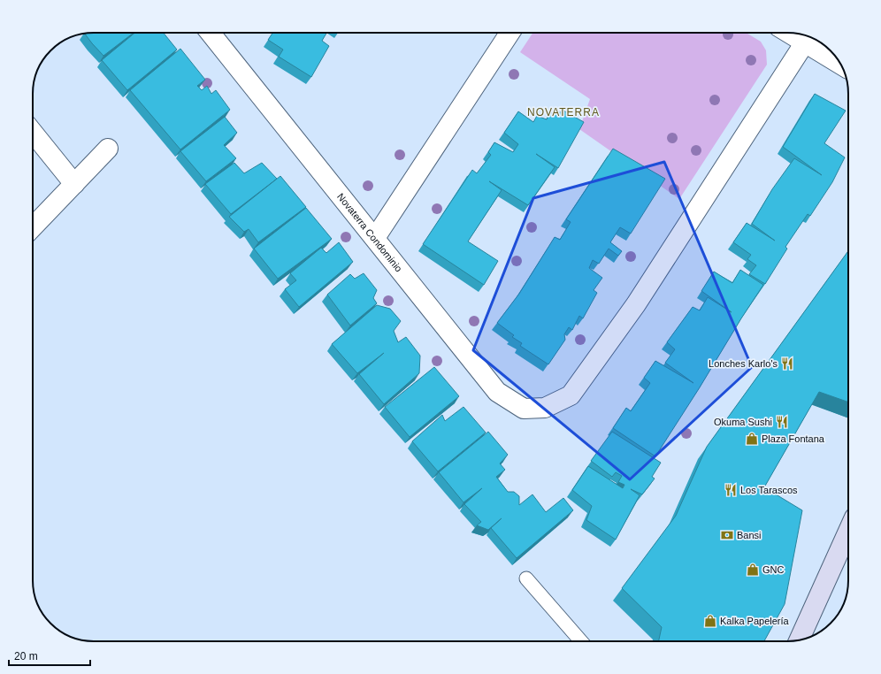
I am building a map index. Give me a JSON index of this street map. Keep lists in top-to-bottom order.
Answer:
{
  "streets": {
    "street": ["Novaterra Condominio"]
  },
  "districts": ["NOVATERRA"],
  "places": {
    "restaurant": ["Lonches Karlo's", "Okuma Sushi", "Los Tarascos"],
    "shop": ["Plaza Fontana", "GNC", "Kalka Papelería"],
    "bank": ["Bansi"]
  },
  "scale_bar": "20 m"
}
